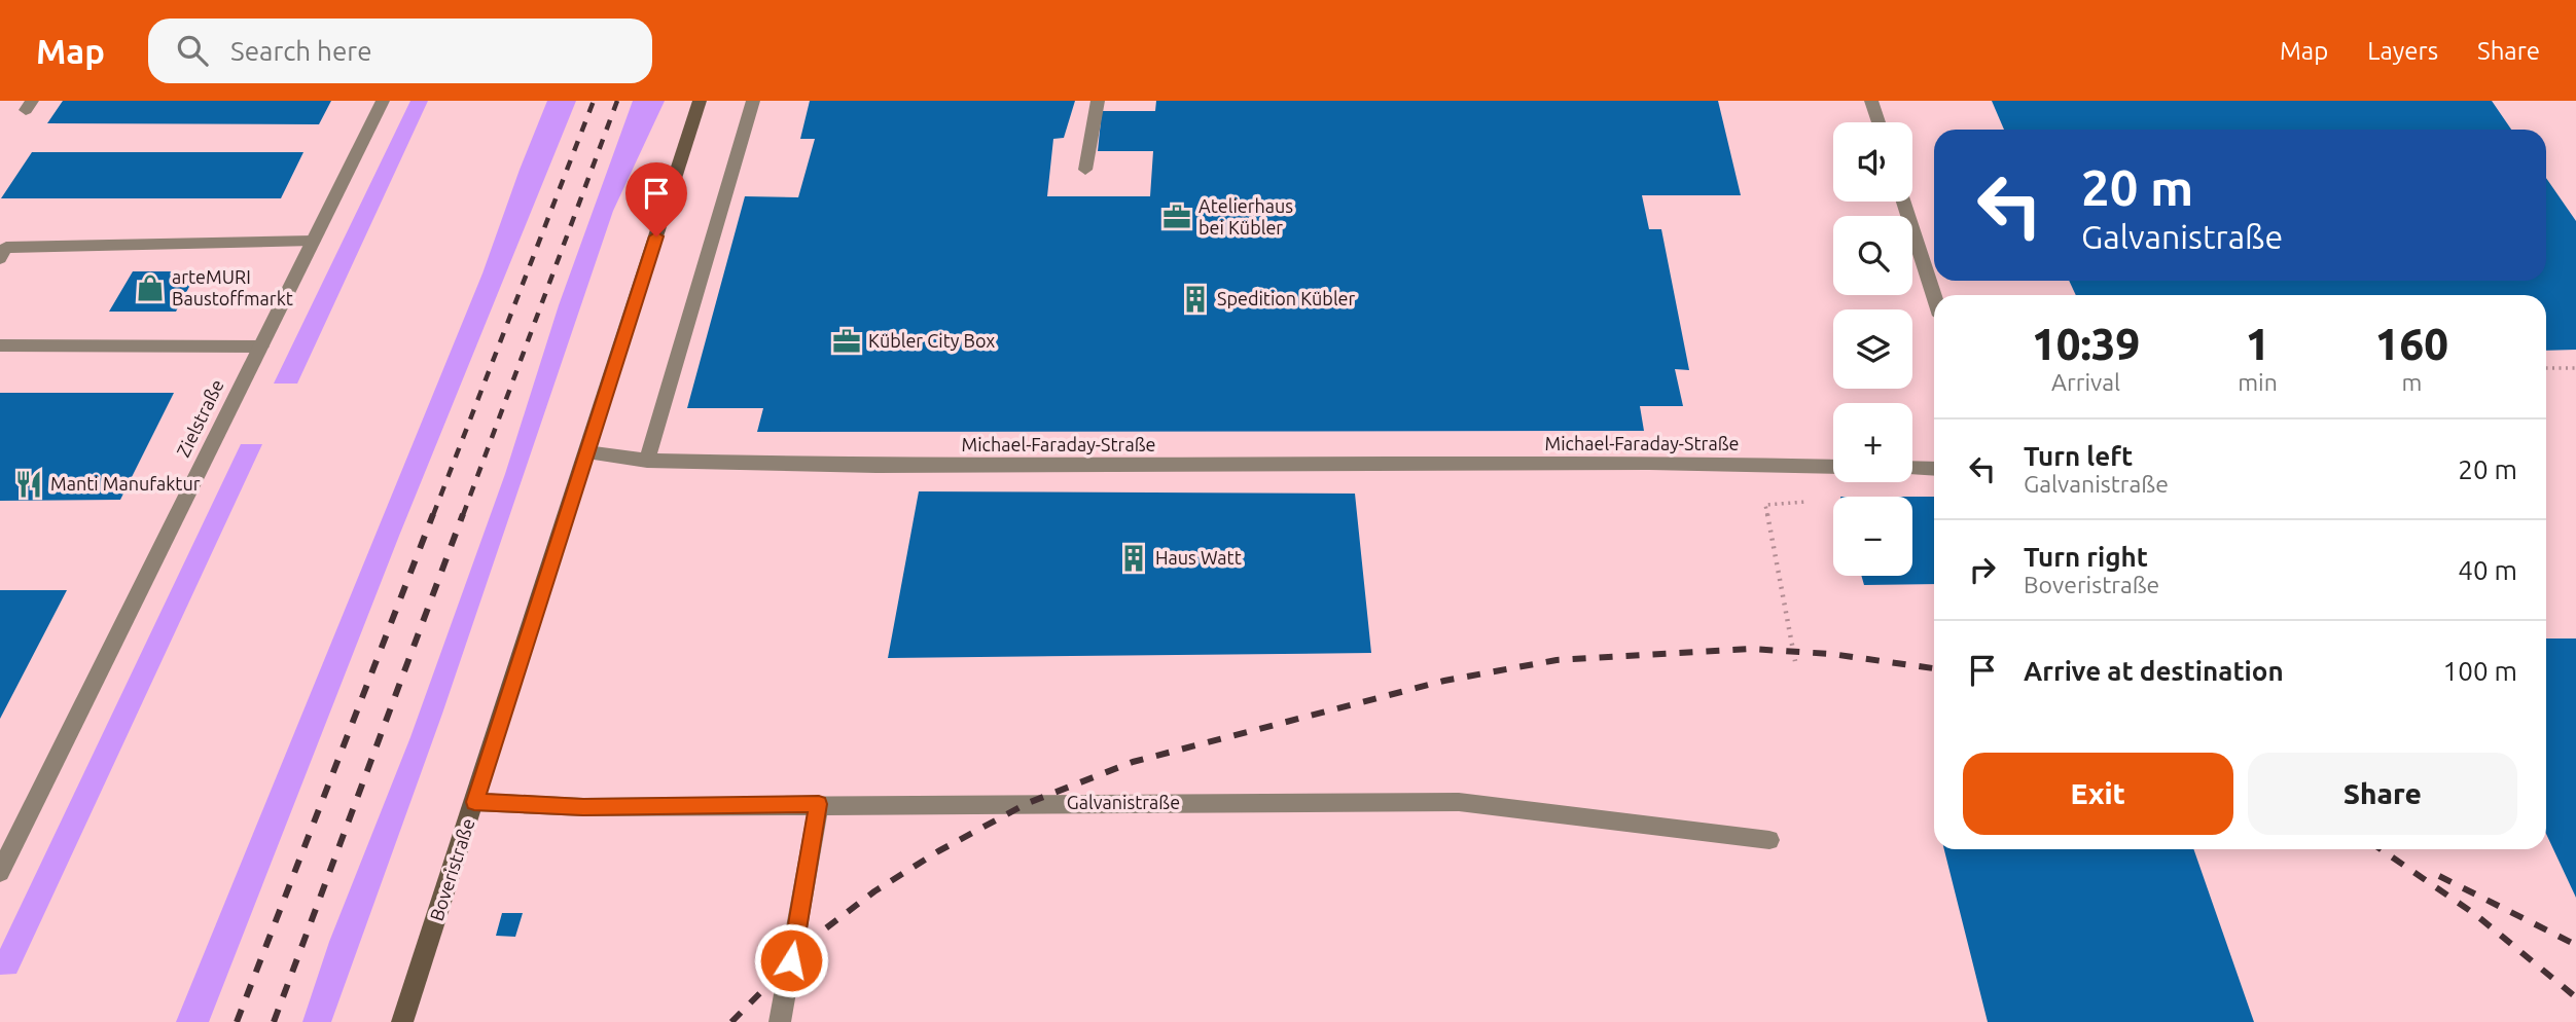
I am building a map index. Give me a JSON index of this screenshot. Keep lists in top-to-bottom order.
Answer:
{
  "streets": {
    "main road": ["Boveristraße"],
    "street": ["Zielstraße", "Michael-Faraday-Straße", "Galvanistraße"]
  },
  "crossings": [
    ["Michael-Faraday-Straße", "Boveristraße"],
    ["Galvanistraße", "Boveristraße"]
  ],
  "places": {
    "office": ["Atelierhaus bei Kübler", "Kübler City Box"],
    "shop": ["arteMURI Baustoffmarkt"],
    "building": ["Spedition Kübler", "Haus Watt"],
    "restaurant": ["Manti Manufaktur"]
  },
  "page": {
    "header": "Map",
    "search": "Search here",
    "nav": ["Map", "Layers", "Share"],
    "map_buttons": ["+", "−"],
    "turn": ["20 m", "Galvanistraße"],
    "eta": [
      "10:39",
      "Arrival",
      "1",
      "min",
      "160",
      "m"
    ],
    "list": [
      {
        "name": "Turn left",
        "note": "Galvanistraße",
        "value": "20 m"
      },
      {
        "name": "Turn right",
        "note": "Boveristraße",
        "value": "40 m"
      },
      {
        "name": "Arrive at destination",
        "value": "100 m"
      }
    ],
    "buttons": ["Exit", "Share"]
  }
}
